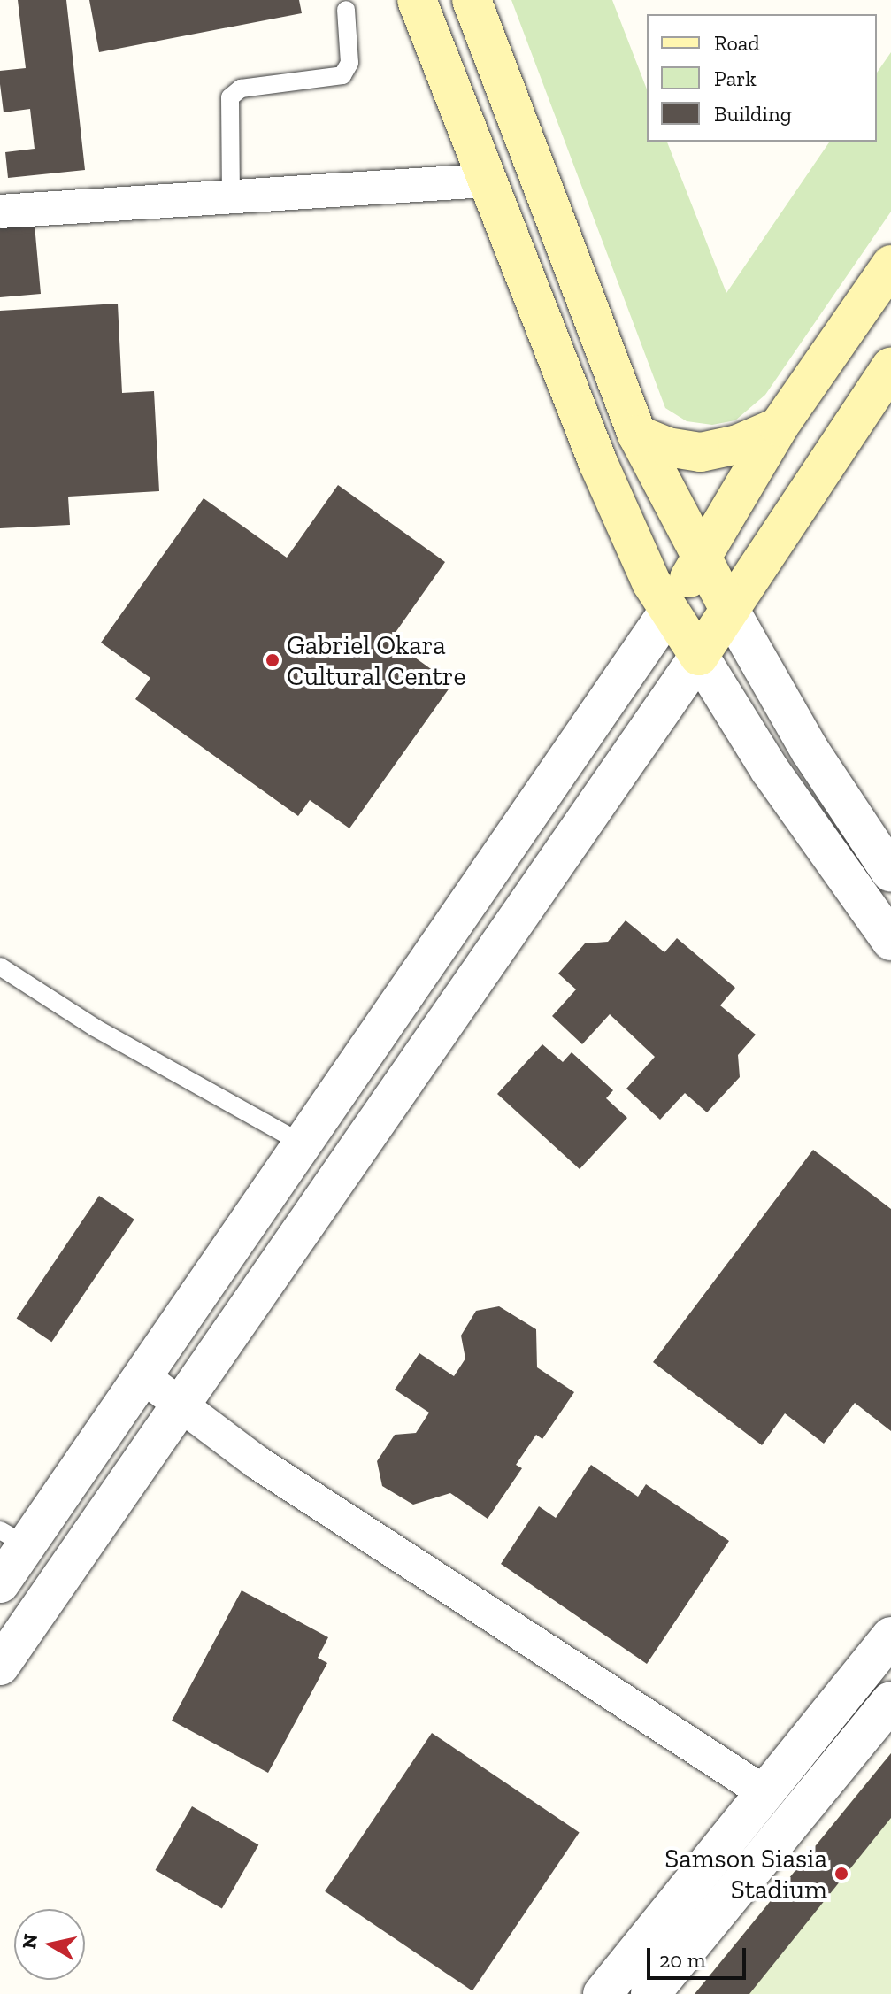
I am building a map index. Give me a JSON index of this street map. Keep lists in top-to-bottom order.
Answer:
{
  "places": ["Gabriel Okara Cultural Centre", "Samson Siasia Stadium"],
  "legend": ["Road", "Park", "Building"],
  "scale_bar": "20 m",
  "north": "left"
}
